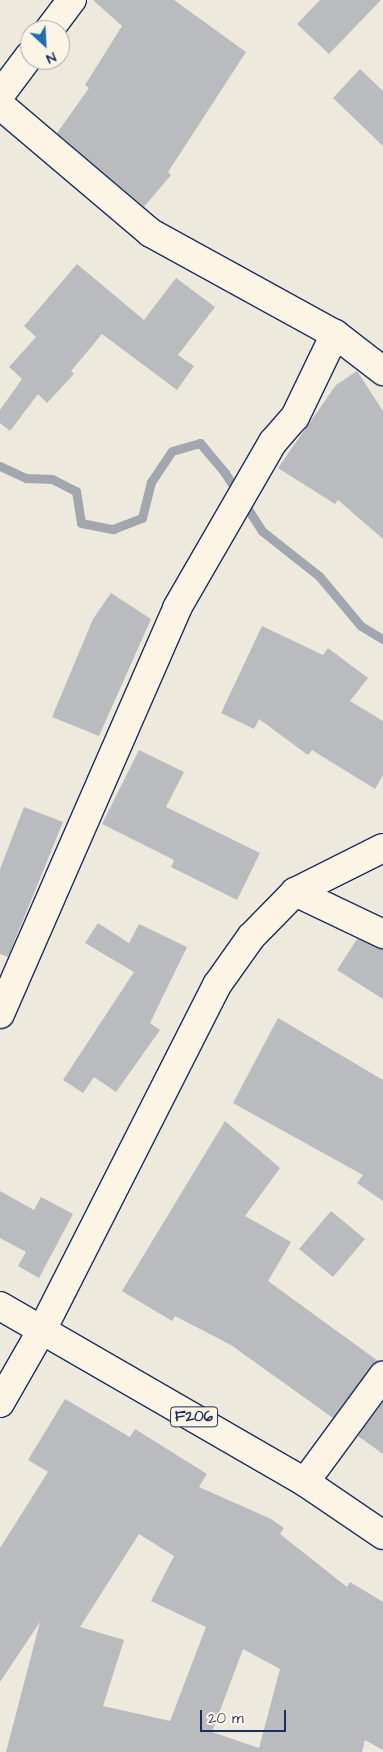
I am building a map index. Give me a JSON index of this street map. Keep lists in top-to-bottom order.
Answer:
{
  "streets": {
    "street": ["F206"]
  },
  "scale_bar": "20 m",
  "north": "bottom right"
}
